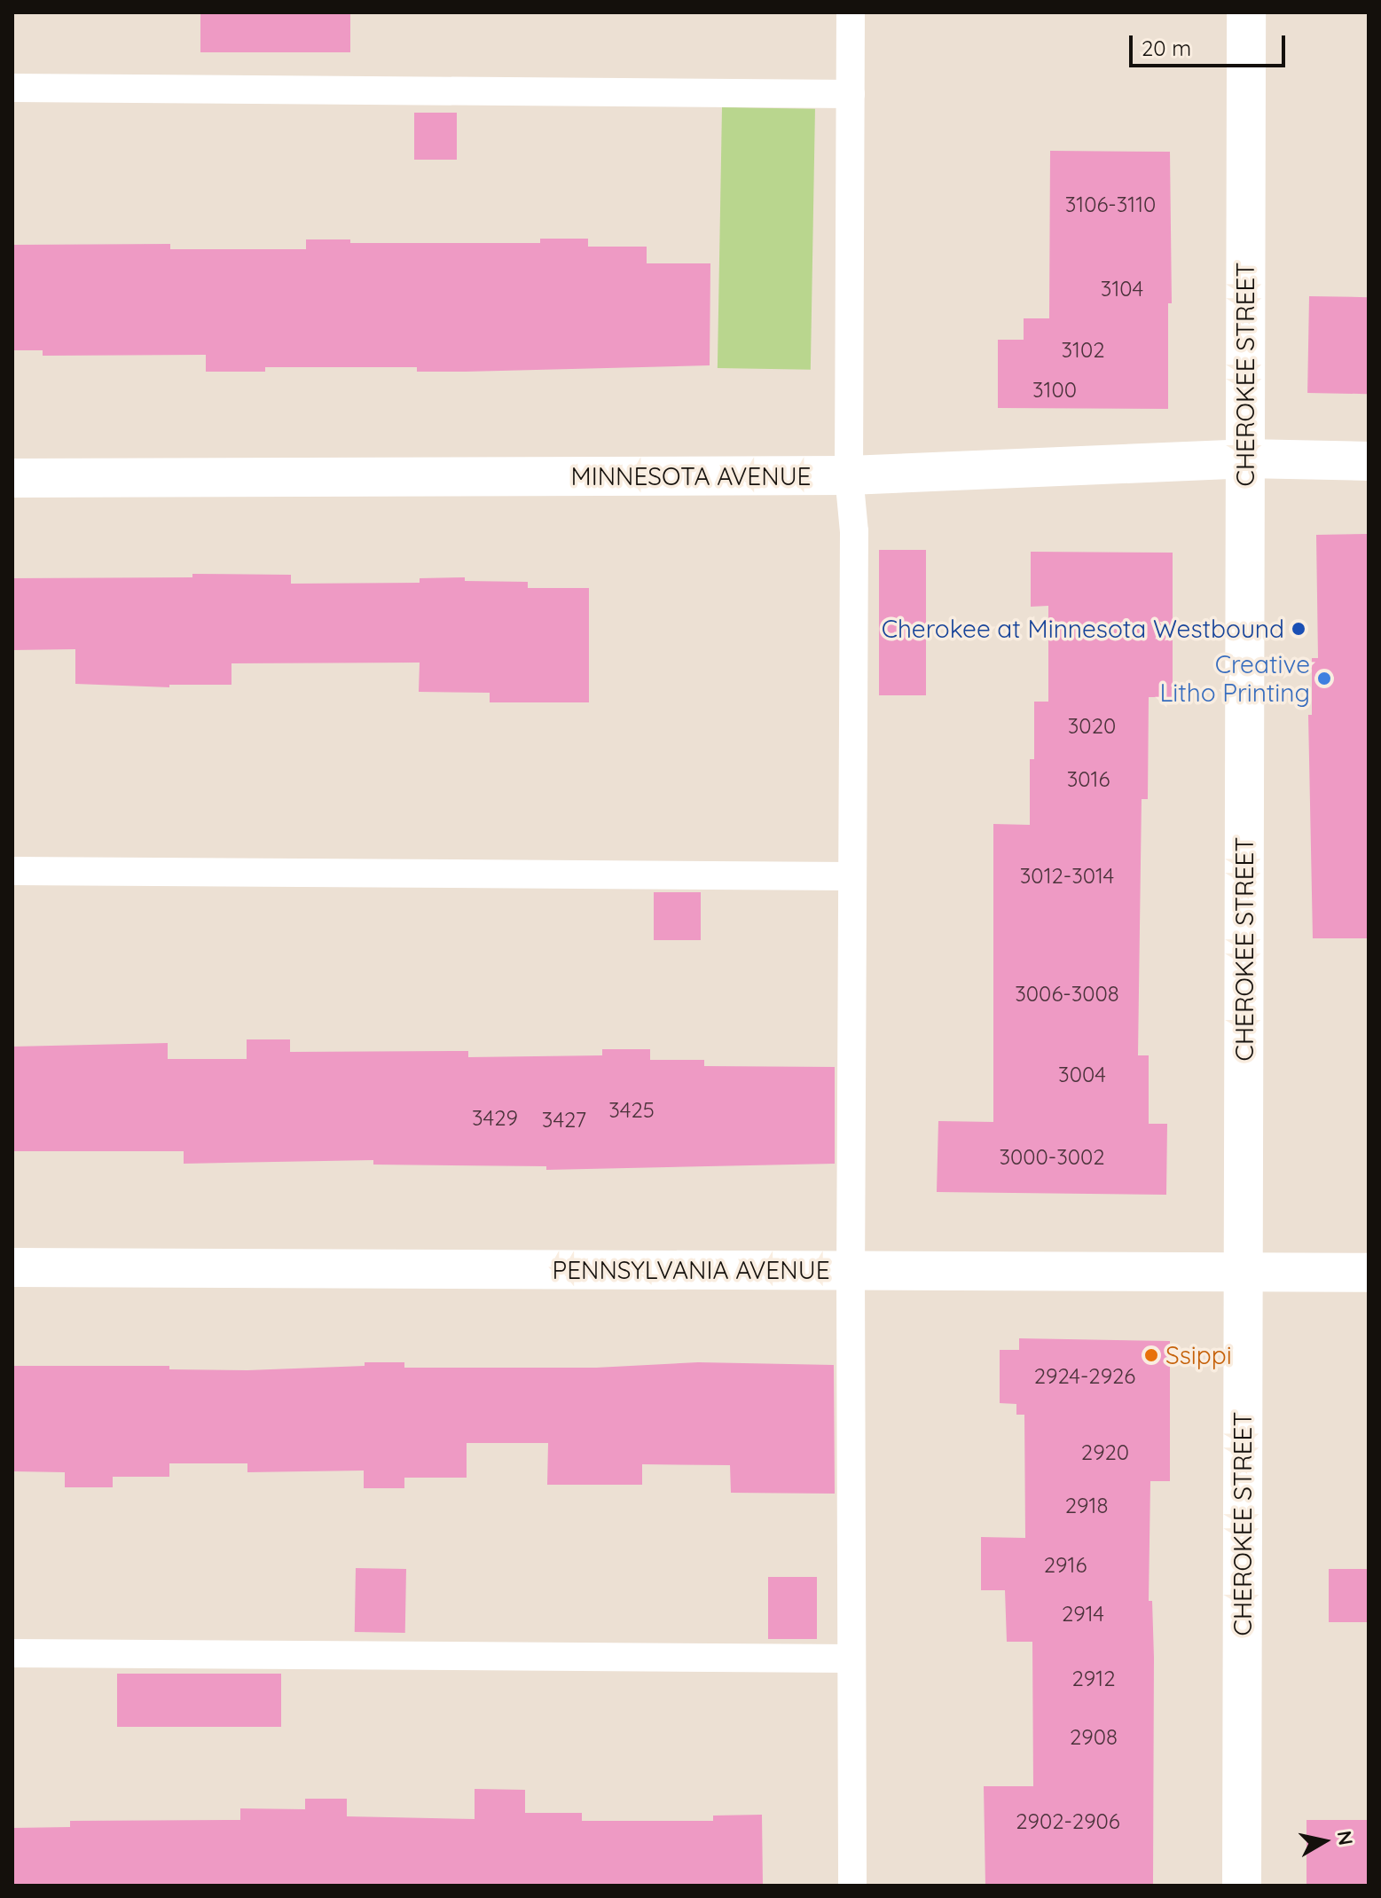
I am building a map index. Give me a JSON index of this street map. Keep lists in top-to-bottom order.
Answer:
{
  "streets": {
    "street": ["CHEROKEE STREET", "MINNESOTA AVENUE", "PENNSYLVANIA AVENUE"]
  },
  "crossings": [
    ["CHEROKEE STREET", "MINNESOTA AVENUE"],
    ["CHEROKEE STREET", "PENNSYLVANIA AVENUE"]
  ],
  "places": ["Cherokee at Minnesota Westbound", "Creative Litho Printing", "Ssippi"],
  "house_numbers": [
    "3106-3110",
    "3104",
    "3102",
    "3100",
    "3020",
    "3016",
    "3012-3014",
    "3006-3008",
    "3004",
    "3425",
    "3429",
    "3427",
    "3000-3002",
    "2924-2926",
    "2920",
    "2918",
    "2916",
    "2914",
    "2912",
    "2908",
    "2902-2906"
  ],
  "scale_bar": "20 m",
  "north": "right"
}
